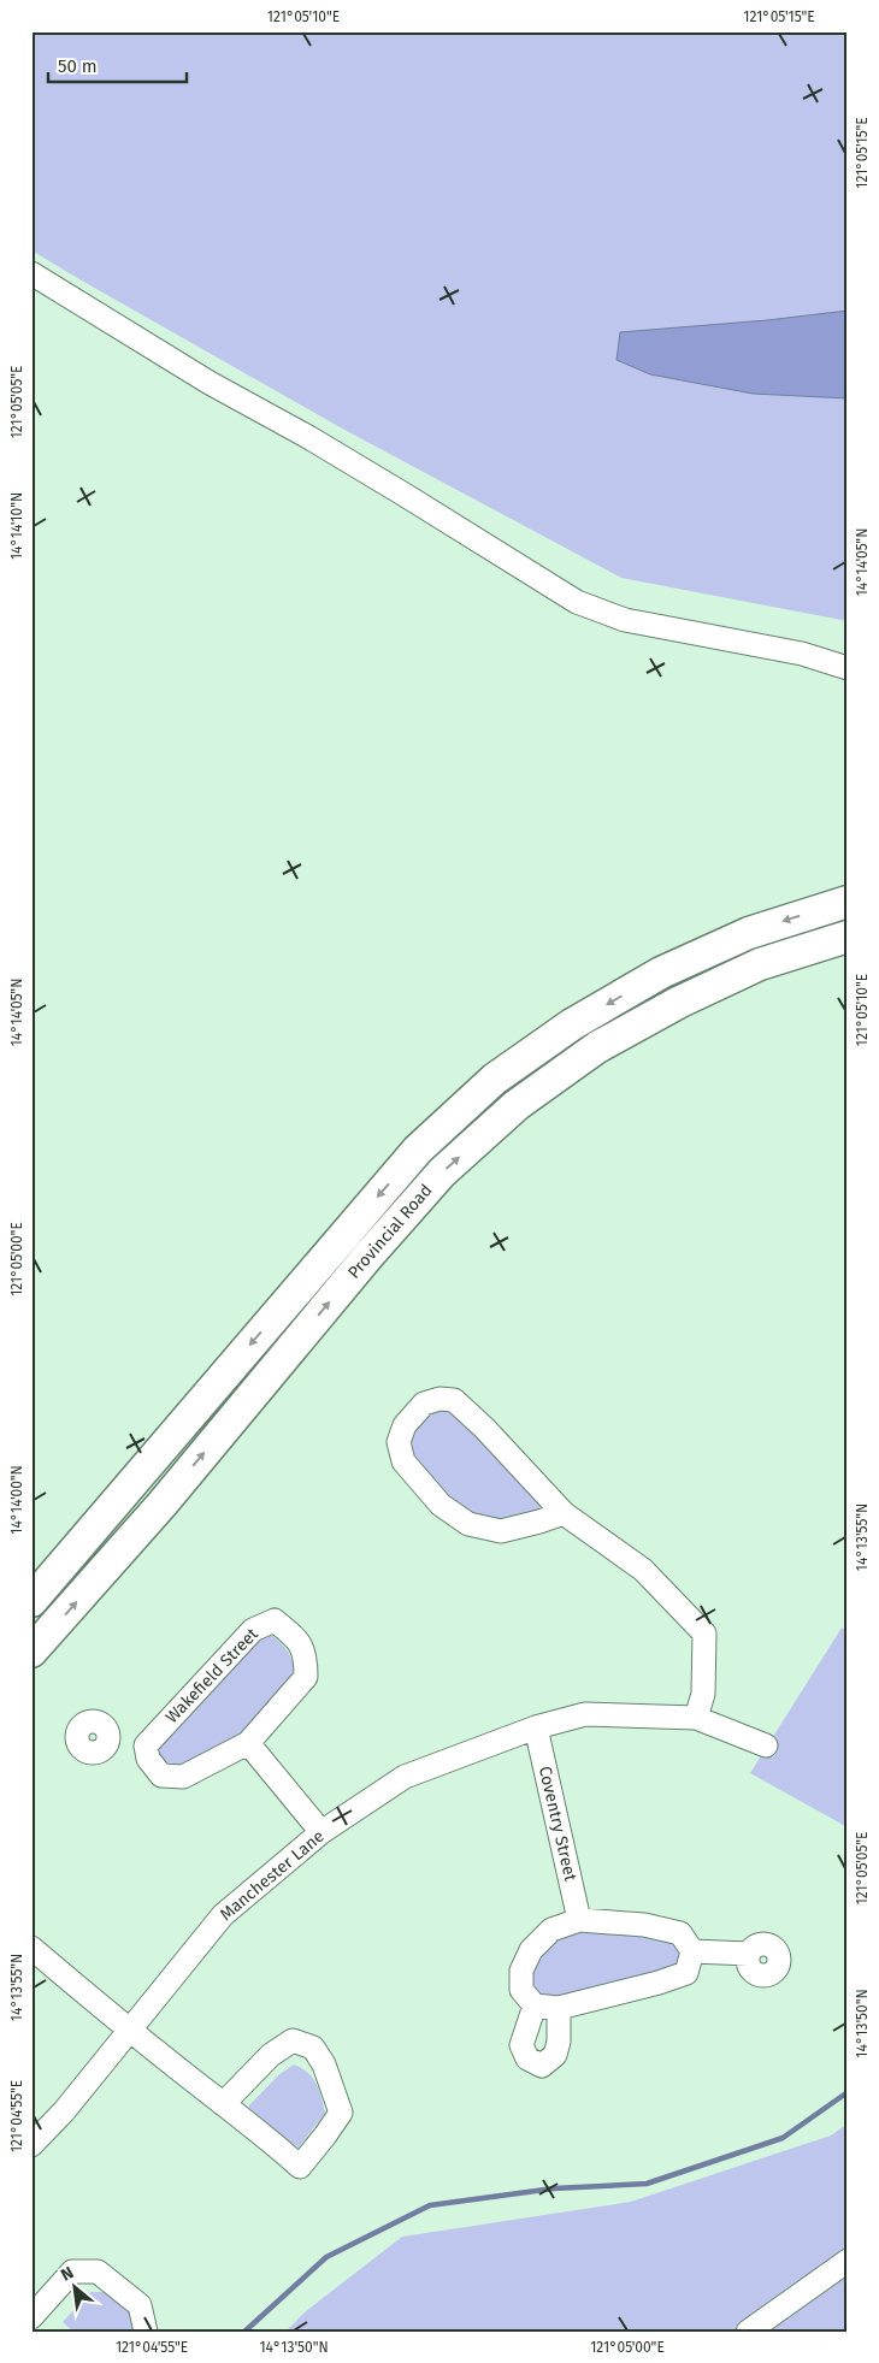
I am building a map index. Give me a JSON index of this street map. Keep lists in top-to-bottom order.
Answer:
{
  "streets": {
    "street": [
      "Provincial Road",
      "Wakefield Street",
      "Coventry Street",
      "Manchester Lane"
    ]
  },
  "crossings": [
    ["Coventry Street", "Manchester Lane"]
  ],
  "scale_bar": "50 m",
  "north": "top left",
  "coordinates": [
    "121°05'10\"E",
    "121°05'15\"E",
    "121°05'05\"E",
    "14°14'10\"N",
    "14°14'05\"N",
    "121°05'00\"E",
    "14°14'00\"N",
    "14°13'55\"N",
    "14°13'50\"N",
    "121°04'55\"E"
  ]
}
